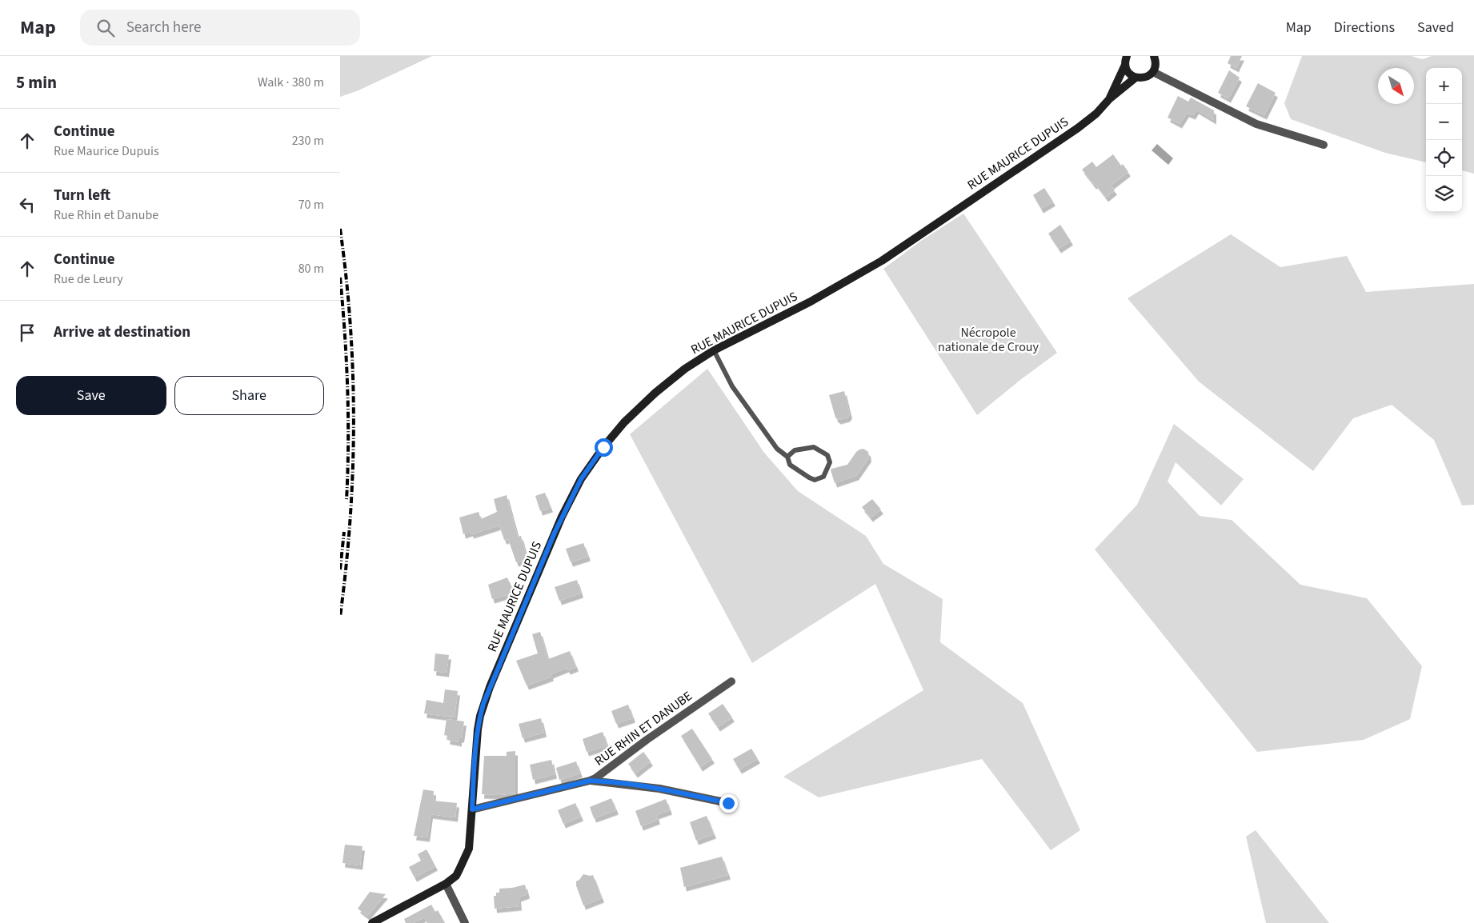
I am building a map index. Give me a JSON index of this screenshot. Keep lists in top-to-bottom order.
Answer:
{
  "streets": {
    "main road": ["RUE MAURICE DUPUIS"],
    "street": ["RUE RHIN ET DANUBE"]
  },
  "crossings": [
    ["RUE MAURICE DUPUIS", "RUE RHIN ET DANUBE"]
  ],
  "parks": ["Nécropole nationale de Crouy"],
  "north": "bottom right",
  "page": {
    "header": "Map",
    "search": "Search here",
    "nav": ["Map", "Directions", "Saved"],
    "heading": ["5 min", "Walk · 380 m"],
    "map_buttons": ["+", "−"],
    "list": [
      ["Continue", "Rue Maurice Dupuis", "230 m"],
      ["Turn left", "Rue Rhin et Danube", "70 m"],
      ["Continue", "Rue de Leury", "80 m"],
      "Arrive at destination"
    ],
    "buttons": ["Save", "Share"]
  }
}
